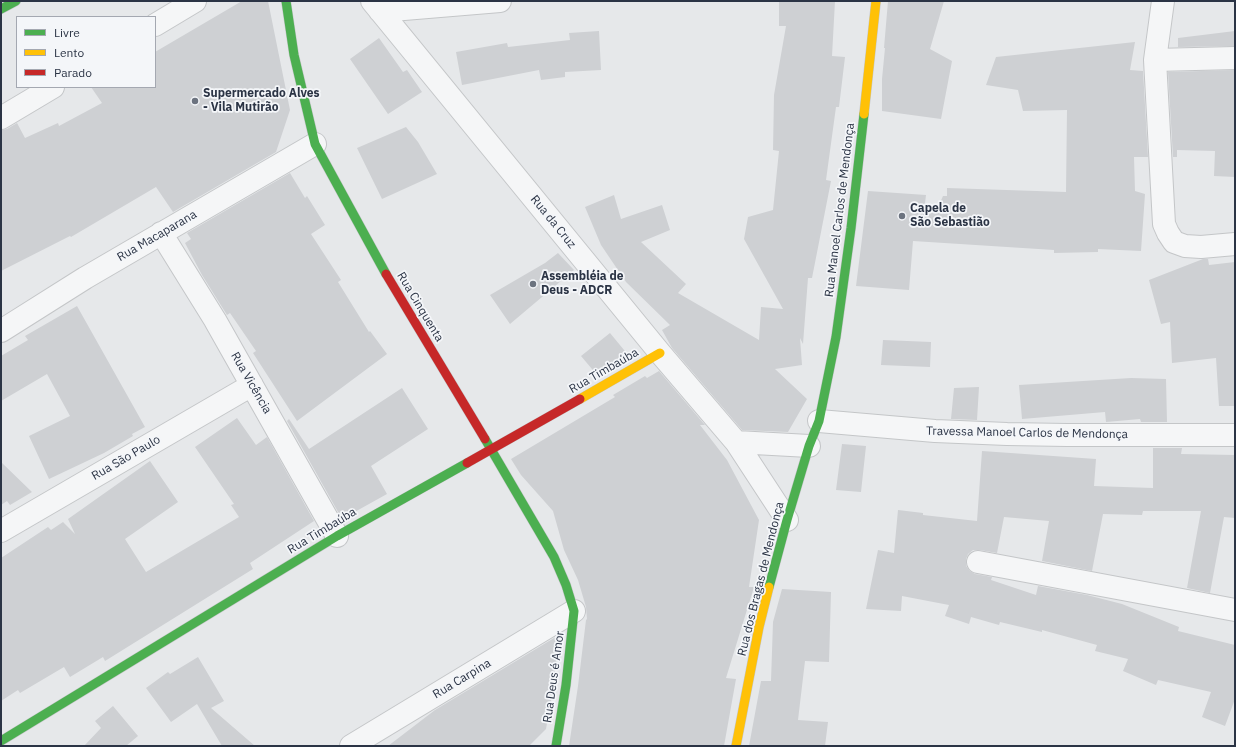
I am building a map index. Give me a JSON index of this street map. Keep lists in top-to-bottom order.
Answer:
{
  "streets": {
    "street": [
      "Rua Manoel Carlos de Mendonça",
      "Rua da Cruz",
      "Rua Macaparana",
      "Rua Cinquenta",
      "Rua Timbaúba",
      "Rua Vicência",
      "Travessa Manoel Carlos de Mendonça",
      "Rua São Paulo",
      "Rua dos Bragas de Mendonça",
      "Rua Deus é Amor",
      "Rua Carpina"
    ]
  },
  "crossings": [
    ["Rua Manoel Carlos de Mendonça", "Travessa Manoel Carlos de Mendonça"],
    ["Rua Manoel Carlos de Mendonça", "Rua dos Bragas de Mendonça"],
    ["Rua da Cruz", "Rua Timbaúba"],
    ["Rua da Cruz", "Rua dos Bragas de Mendonça"],
    ["Rua Macaparana", "Rua Cinquenta"],
    ["Rua Macaparana", "Rua Vicência"],
    ["Rua Cinquenta", "Rua Timbaúba"],
    ["Rua Cinquenta", "Rua Deus é Amor"],
    ["Rua Cinquenta", "Rua Carpina"],
    ["Rua Timbaúba", "Rua Vicência"],
    ["Rua Vicência", "Rua São Paulo"],
    ["Travessa Manoel Carlos de Mendonça", "Rua dos Bragas de Mendonça"],
    ["Rua Deus é Amor", "Rua Carpina"]
  ],
  "places": ["Supermercado Alves - Vila Mutirão", "Capela de São Sebastião", "Assembléia de Deus - ADCR"],
  "legend": ["Livre", "Lento", "Parado"]
}
